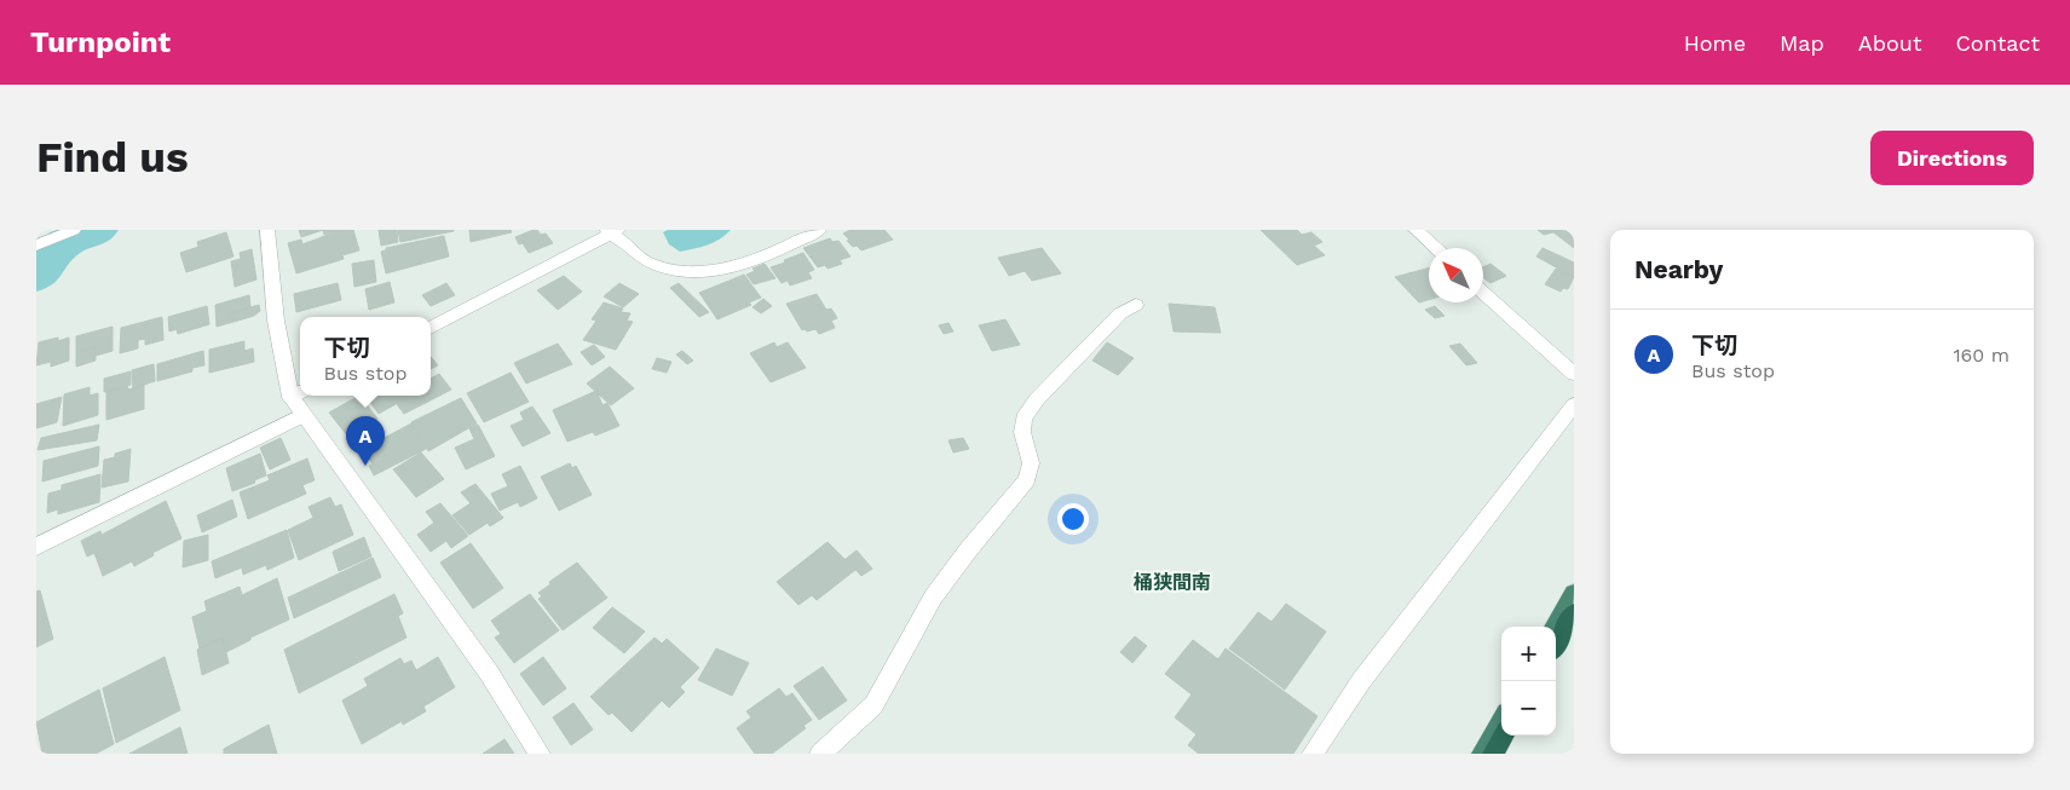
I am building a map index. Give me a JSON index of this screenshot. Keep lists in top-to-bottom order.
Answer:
{
  "districts": ["桶狭間南"],
  "north": "top left",
  "page": {
    "header": "Turnpoint",
    "nav": [
      "Home",
      "Map",
      "About",
      "Contact"
    ],
    "buttons": "Directions",
    "title": "Find us",
    "heading": "Nearby",
    "list": [
      {
        "mark": "A",
        "name": "下切",
        "note": "Bus stop",
        "value": "160 m"
      }
    ],
    "popup": ["下切", "Bus stop"],
    "pins": "A",
    "map_buttons": ["+", "−"]
  }
}
